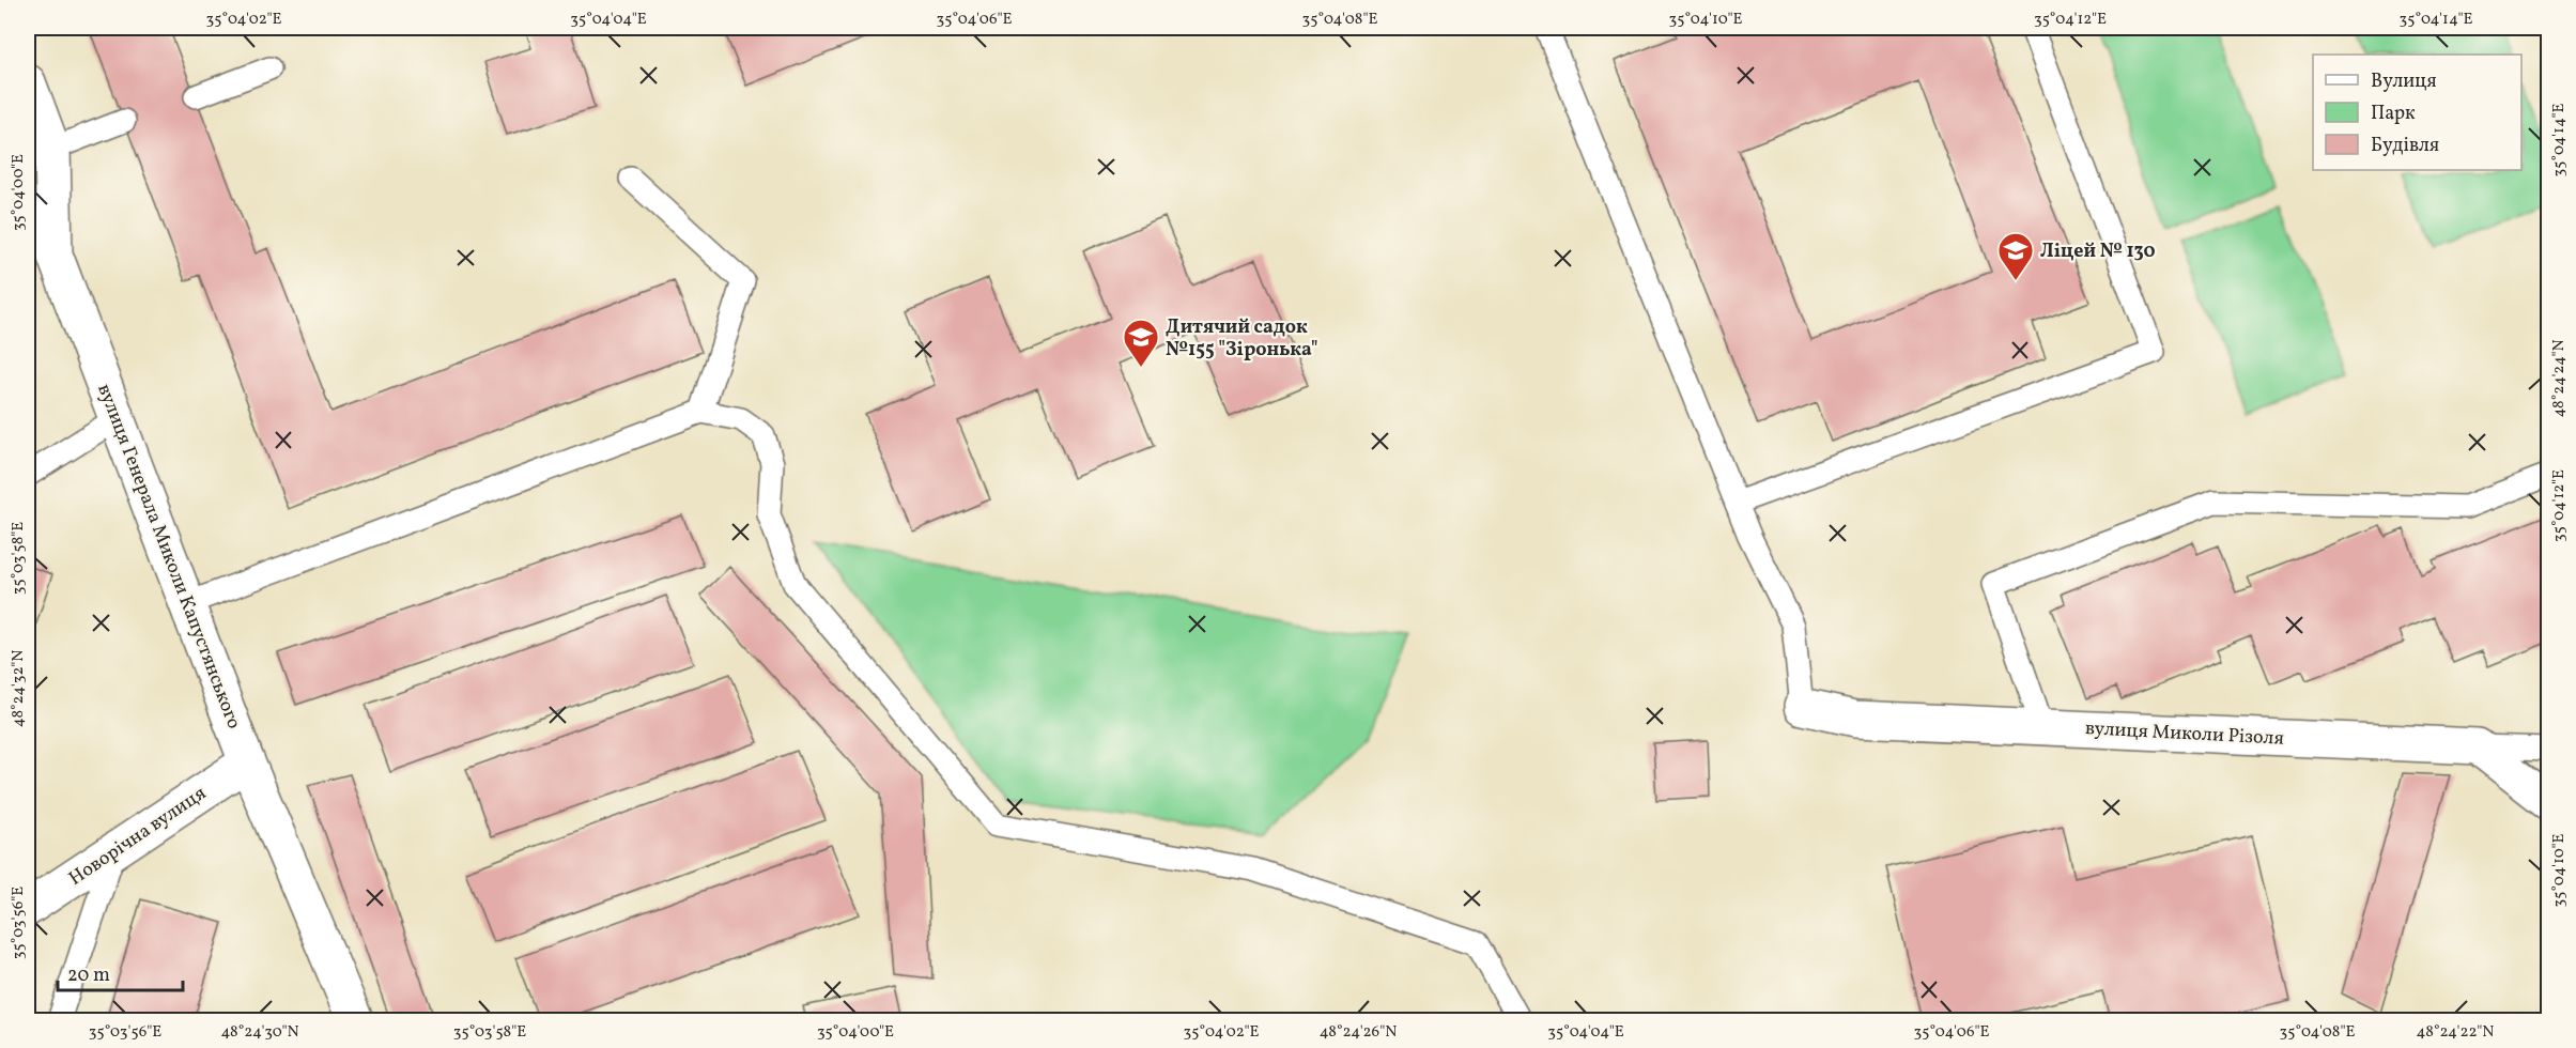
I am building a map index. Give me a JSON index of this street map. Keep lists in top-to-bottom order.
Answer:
{
  "streets": {
    "street": ["вулиця Генерала Миколи Капустянського", "вулиця Миколи Різоля", "Новорічна вулиця"]
  },
  "crossings": [
    ["вулиця Генерала Миколи Капустянського", "Новорічна вулиця"]
  ],
  "places": {
    "school or university": ["Ліцей № 130", "Дитячий садок №155 \"Зіронька\""]
  },
  "legend": ["Вулиця", "Парк", "Будівля"],
  "scale_bar": "20 m",
  "coordinates": [
    "35°04'02\"E",
    "35°04'04\"E",
    "35°04'06\"E",
    "35°04'08\"E",
    "35°04'10\"E",
    "35°04'12\"E",
    "35°04'14\"E",
    "35°04'00\"E",
    "48°24'24\"N",
    "35°03'58\"E",
    "48°24'32\"N",
    "35°03'56\"E",
    "48°24'30\"N",
    "48°24'26\"N",
    "48°24'22\"N"
  ]
}
